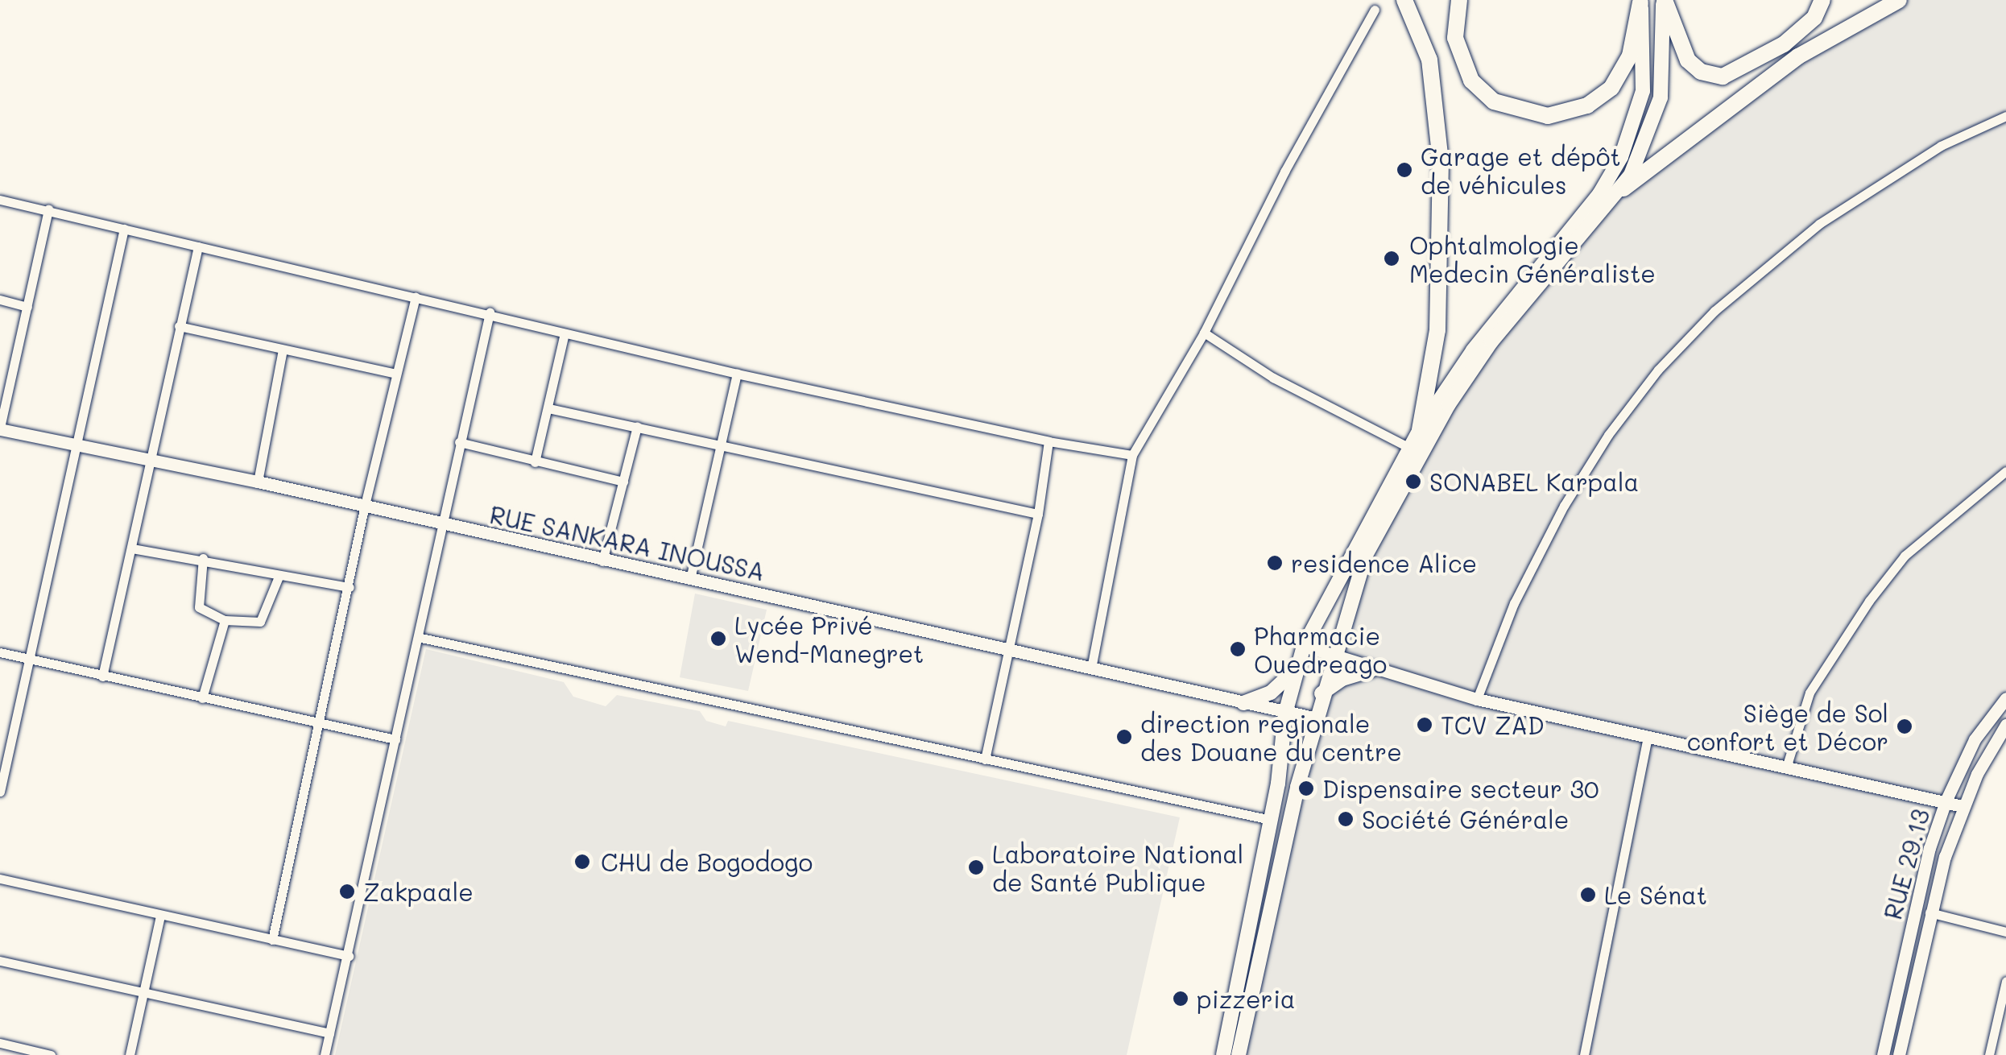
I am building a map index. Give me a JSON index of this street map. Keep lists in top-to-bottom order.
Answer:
{
  "streets": {
    "main road": ["RUE SANKARA INOUSSA", "RUE 29.13"]
  },
  "places": [
    "Garage et dépôt de véhicules",
    "Ophtalmologie Medecin Généraliste",
    "SONABEL Karpala",
    "residence Alice",
    "Lycée Privé Wend-Manegret",
    "Pharmacie Ouedreago",
    "TCV ZAD",
    "Siège de Sol confort et Décor",
    "direction regionale des Douane du centre",
    "Dispensaire secteur 30",
    "Société Générale",
    "CHU de Bogodogo",
    "Laboratoire National de Santé Publique",
    "Zakpaale",
    "Le Sénat",
    "pizzeria"
  ]
}
